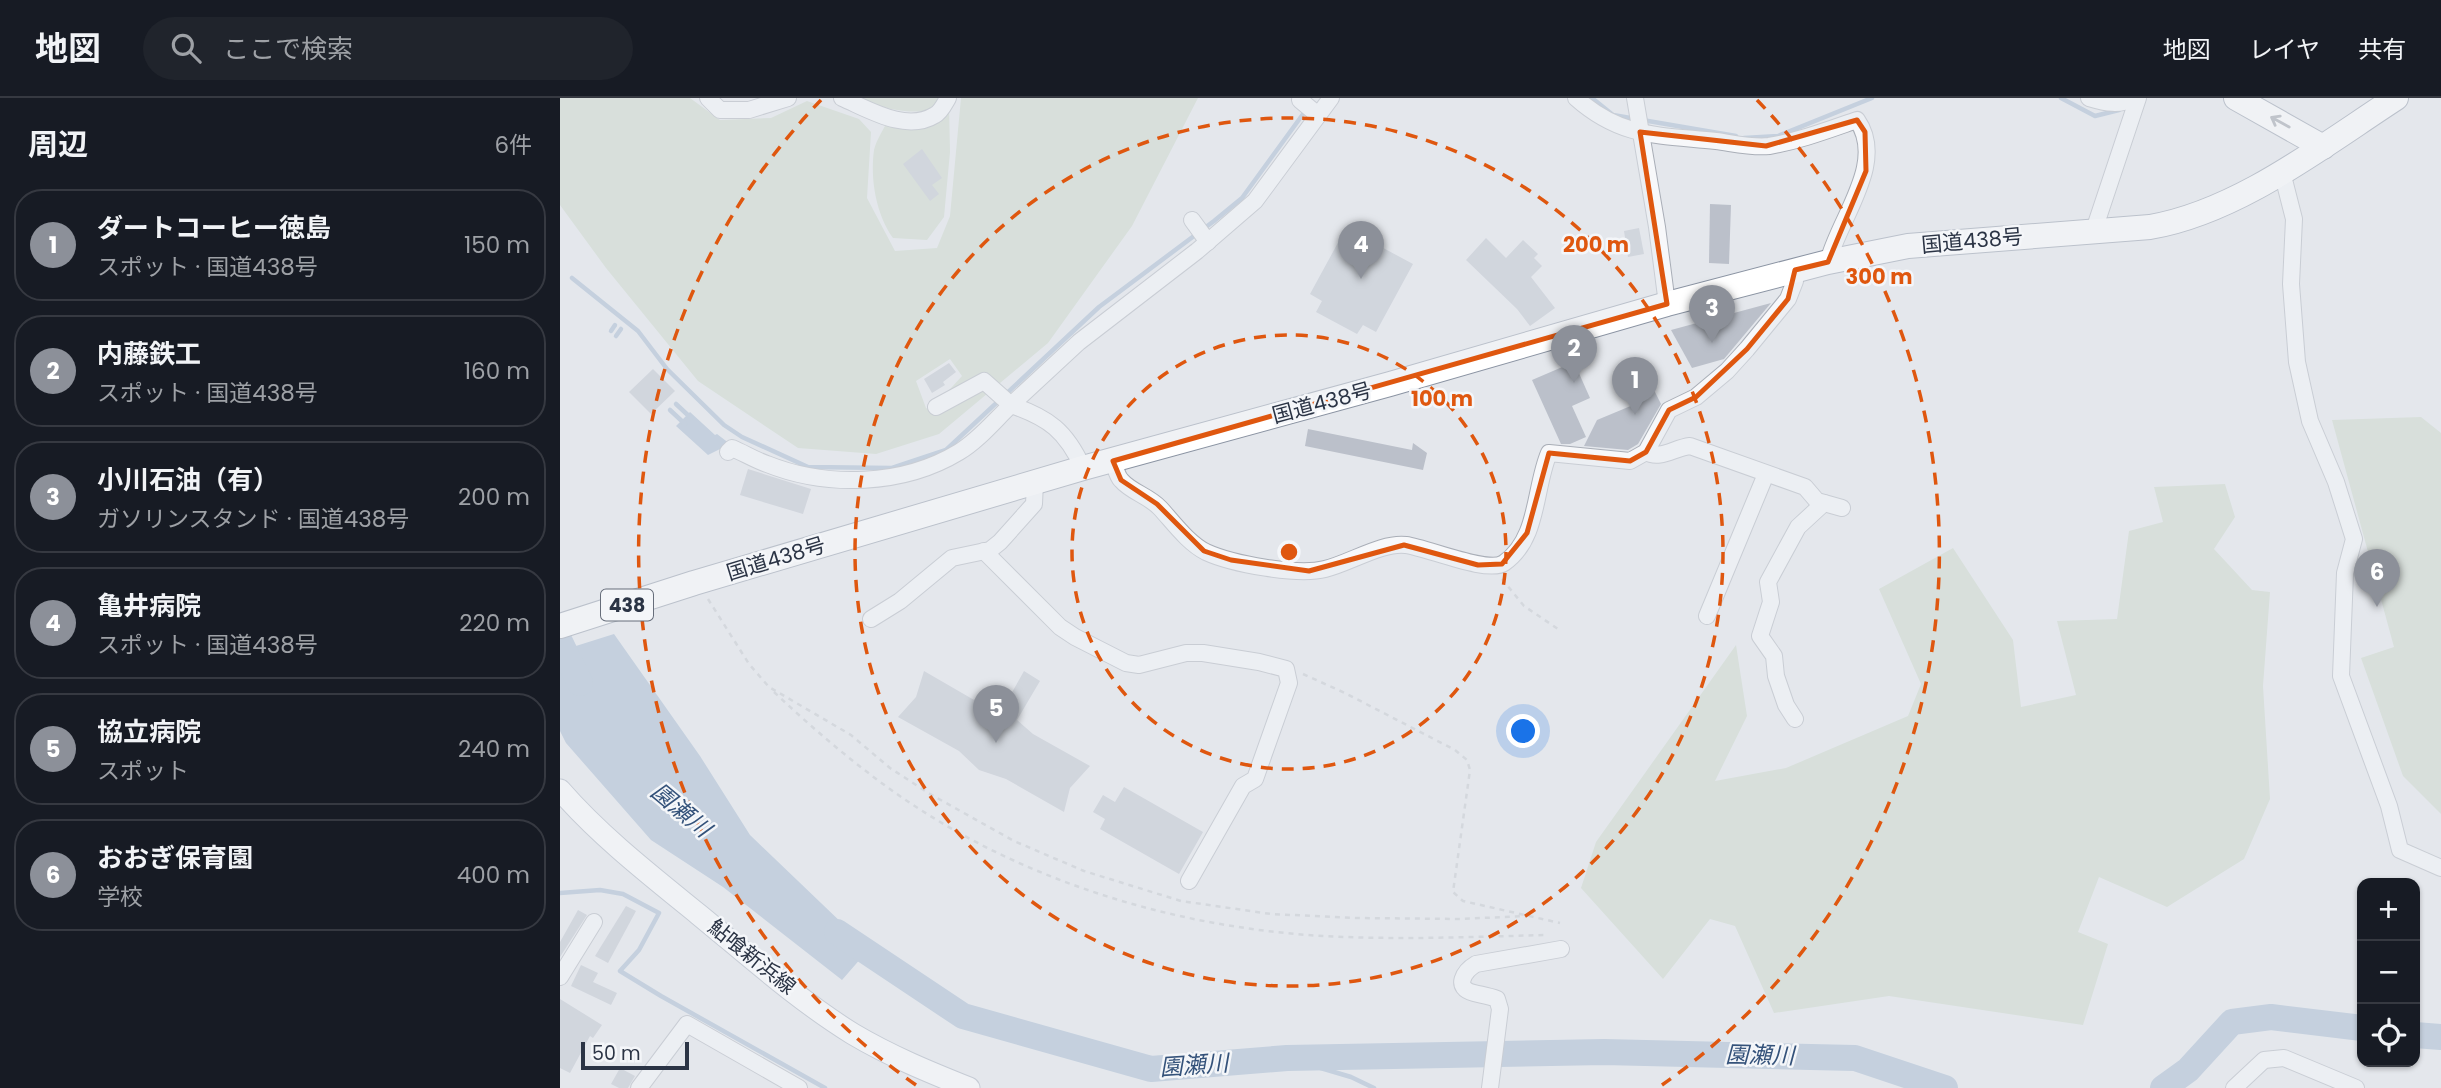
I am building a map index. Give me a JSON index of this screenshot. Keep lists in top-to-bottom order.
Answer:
{
  "streets": {
    "highway": ["国道438号", "438"],
    "main road": ["鮎喰新浜線"]
  },
  "water": ["園瀬川"],
  "scale_bar": "50 m",
  "page": {
    "header": "地図",
    "search": "ここで検索",
    "nav": ["地図", "レイヤ", "共有"],
    "heading": ["周辺", "6件"],
    "list": [
      {
        "mark": "1",
        "name": "ダートコーヒー徳島",
        "note": "スポット · 国道438号",
        "value": "150 m"
      },
      {
        "mark": "2",
        "name": "内藤鉄工",
        "note": "スポット · 国道438号",
        "value": "160 m"
      },
      {
        "mark": "3",
        "name": "小川石油（有）",
        "note": "ガソリンスタンド · 国道438号",
        "value": "200 m"
      },
      {
        "mark": "4",
        "name": "亀井病院",
        "note": "スポット · 国道438号",
        "value": "220 m"
      },
      {
        "mark": "5",
        "name": "協立病院",
        "note": "スポット",
        "value": "240 m"
      },
      {
        "mark": "6",
        "name": "おおぎ保育園",
        "note": "学校",
        "value": "400 m"
      }
    ],
    "pins": [
      "4",
      "3",
      "2",
      "1",
      "6",
      "5"
    ],
    "map_buttons": ["+", "−"],
    "scale": "50 m"
  },
  "rings": ["200 m", "300 m", "100 m"]
}
